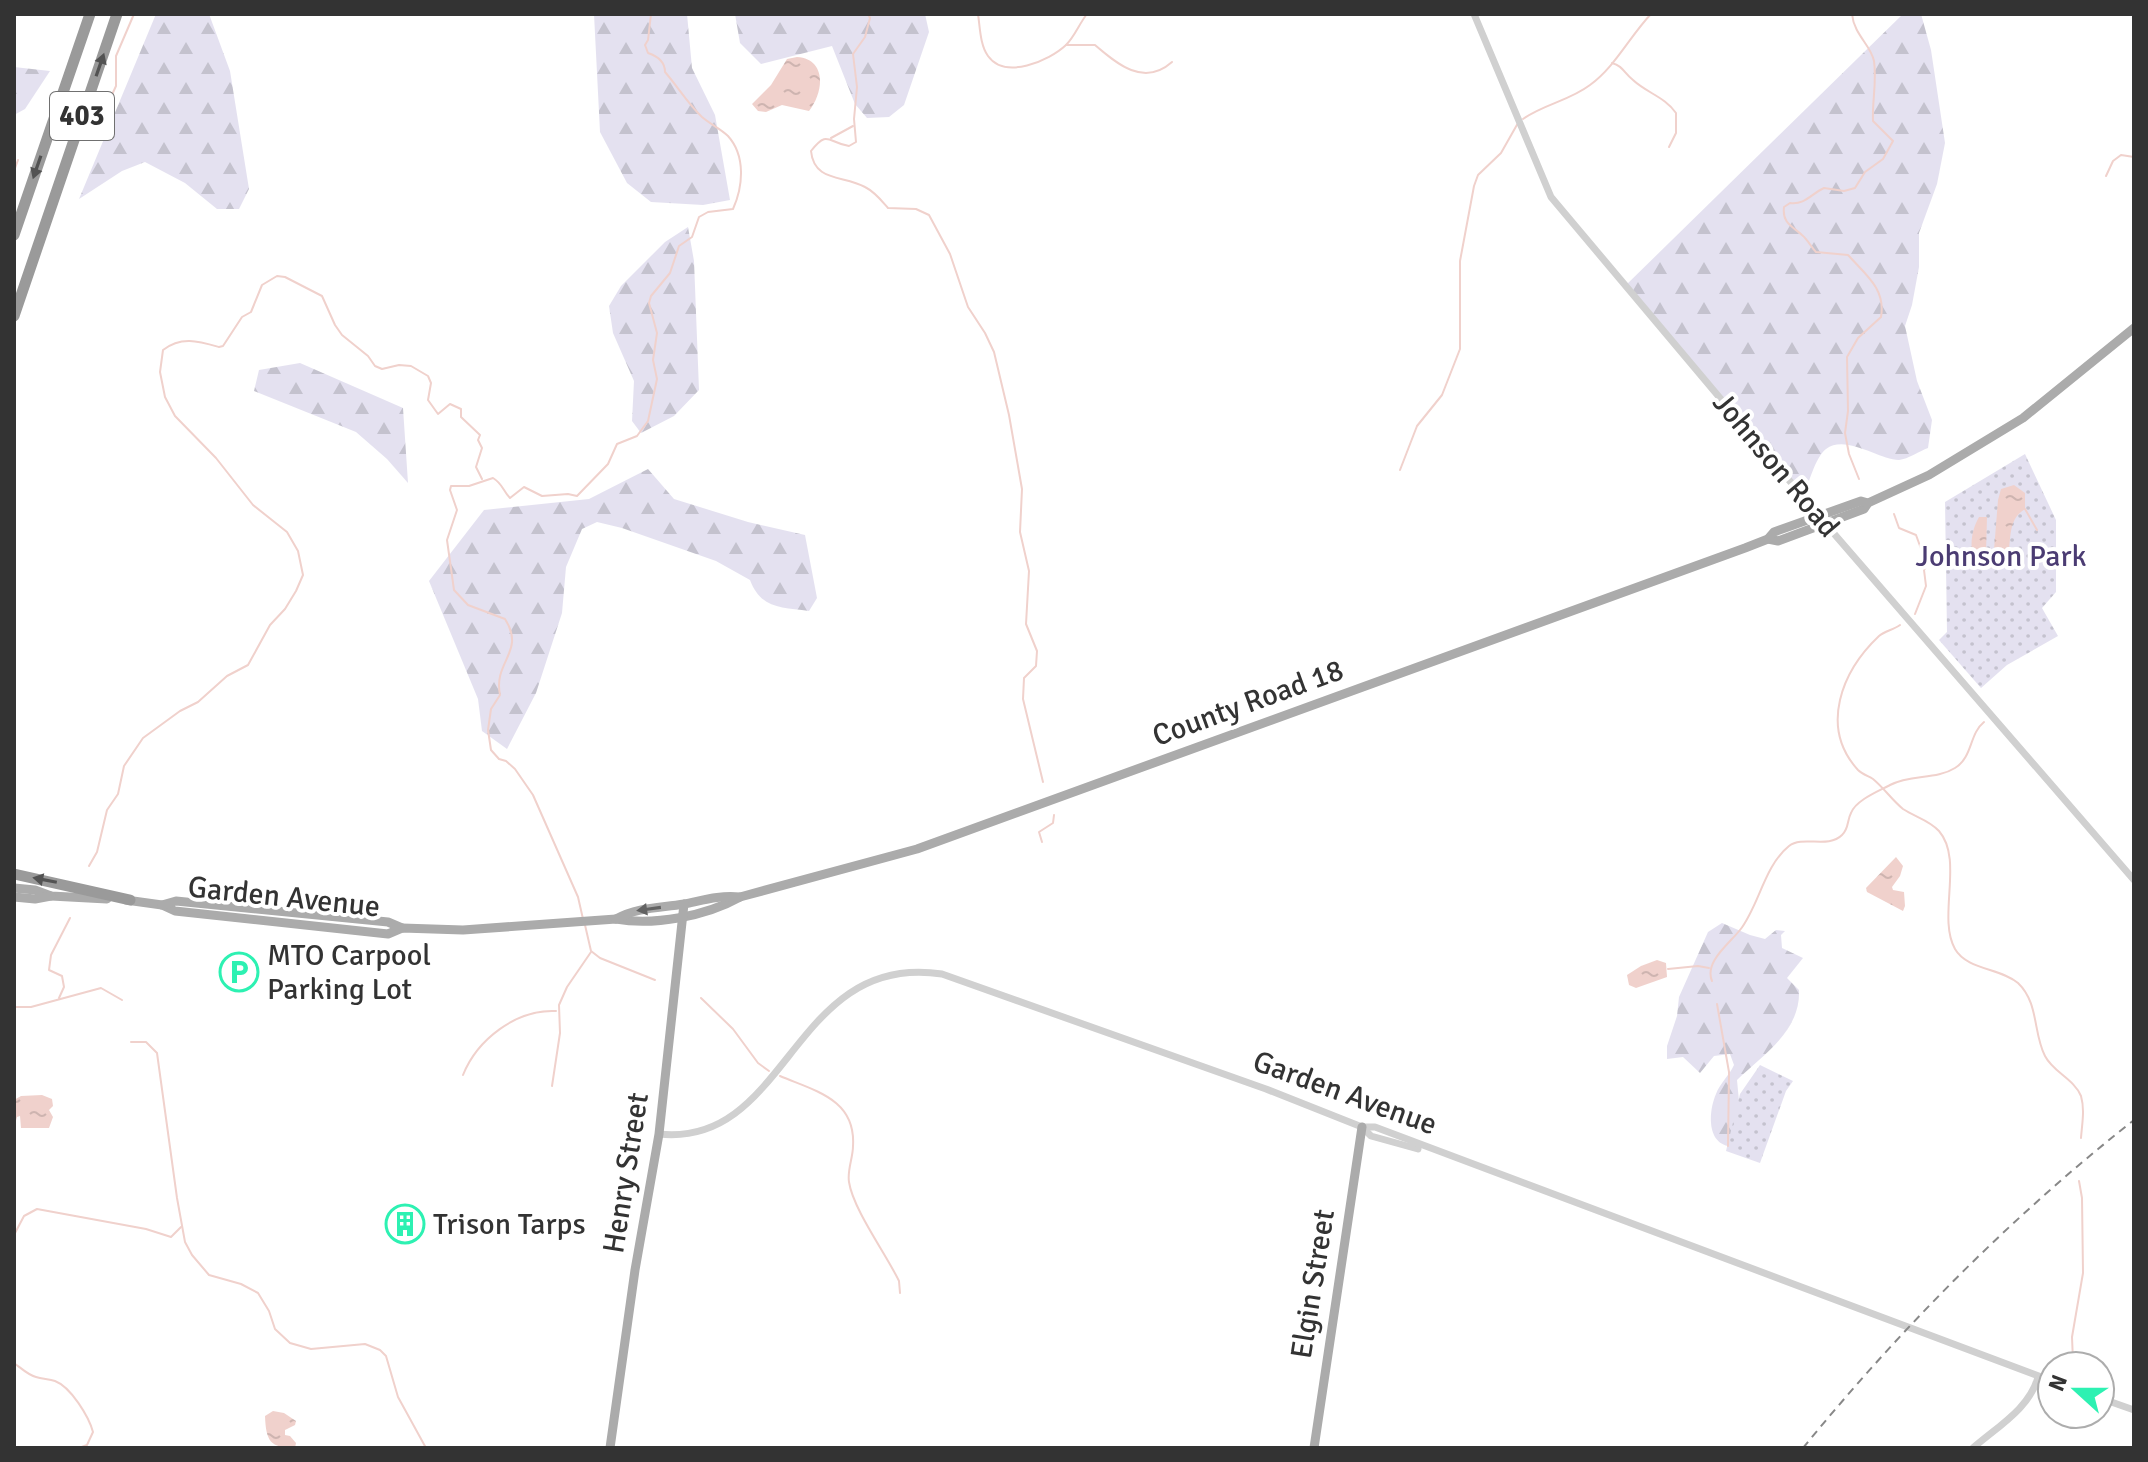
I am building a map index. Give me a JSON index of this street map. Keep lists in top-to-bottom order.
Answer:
{
  "streets": {
    "highway": ["403"],
    "main road": [
      "County Road 18",
      "Garden Avenue",
      "Henry Street",
      "Elgin Street"
    ],
    "street": ["Johnson Road"]
  },
  "crossings": [
    ["Johnson Road", "County Road 18"],
    ["County Road 18", "Garden Avenue"],
    ["County Road 18", "Henry Street"],
    ["Garden Avenue", "Henry Street"],
    ["Garden Avenue", "Elgin Street"]
  ],
  "parks": ["Johnson Park"],
  "places": {
    "parking": ["MTO Carpool Parking Lot"],
    "building": ["Trison Tarps"]
  },
  "north": "left"
}
